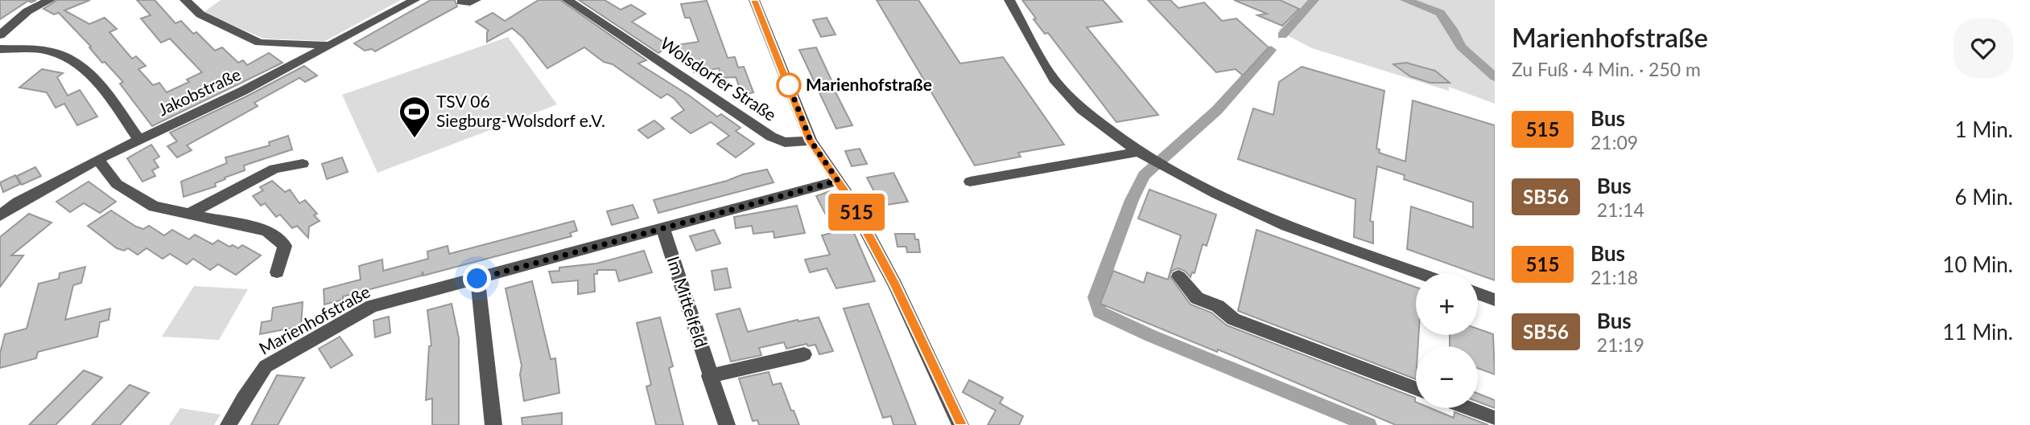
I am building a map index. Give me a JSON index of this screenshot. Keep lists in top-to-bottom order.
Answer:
{
  "streets": {
    "street": [
      "Wolsdorfer Straße",
      "Jakobstraße",
      "Im Mittelfeld",
      "Marienhofstraße"
    ]
  },
  "crossings": [
    ["Im Mittelfeld", "Marienhofstraße"]
  ],
  "places": {
    "other": ["Marienhofstraße"],
    "sports": ["TSV 06 Siegburg-Wolsdorf e.V."]
  },
  "lines": ["bus line 515"],
  "page": {
    "on_map": "515",
    "heading": ["Marienhofstraße", "Zu Fuß · 4 Min. · 250 m"],
    "list": [
      {
        "mark": "515",
        "name": "Bus",
        "note": "21:09",
        "value": "1 Min."
      },
      {
        "mark": "SB56",
        "name": "Bus",
        "note": "21:14",
        "value": "6 Min."
      },
      {
        "mark": "515",
        "name": "Bus",
        "note": "21:18",
        "value": "10 Min."
      },
      {
        "mark": "SB56",
        "name": "Bus",
        "note": "21:19",
        "value": "11 Min."
      }
    ],
    "map_buttons": ["+", "−"]
  }
}
